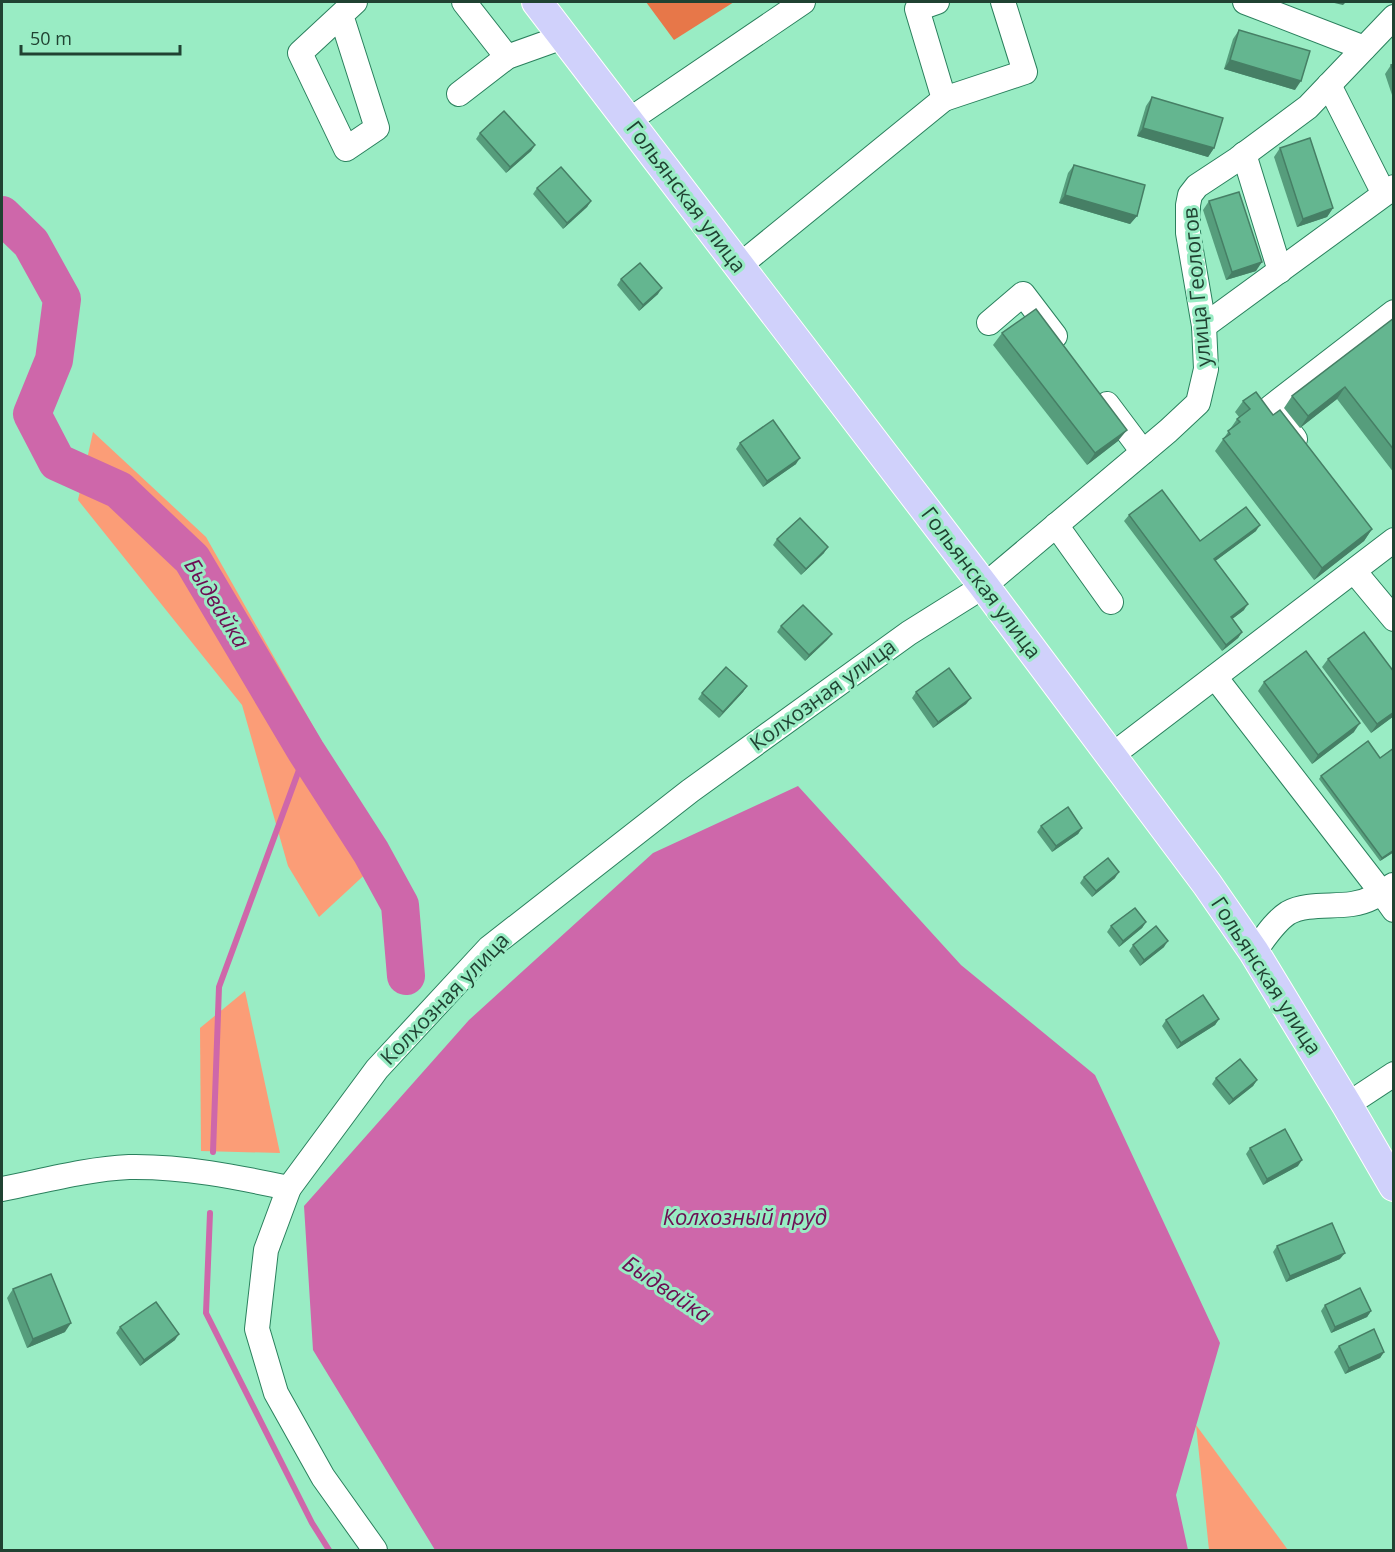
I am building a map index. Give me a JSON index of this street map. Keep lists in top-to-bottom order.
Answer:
{
  "streets": {
    "main road": ["Гольянская улица"],
    "street": ["улица Геологов", "Колхозная улица"]
  },
  "crossings": [
    ["Гольянская улица", "улица Геологов"],
    ["Гольянская улица", "Колхозная улица"],
    ["улица Геологов", "Колхозная улица"]
  ],
  "water": ["Быдвайка", "Колхозный пруд"],
  "scale_bar": "50 m"
}
